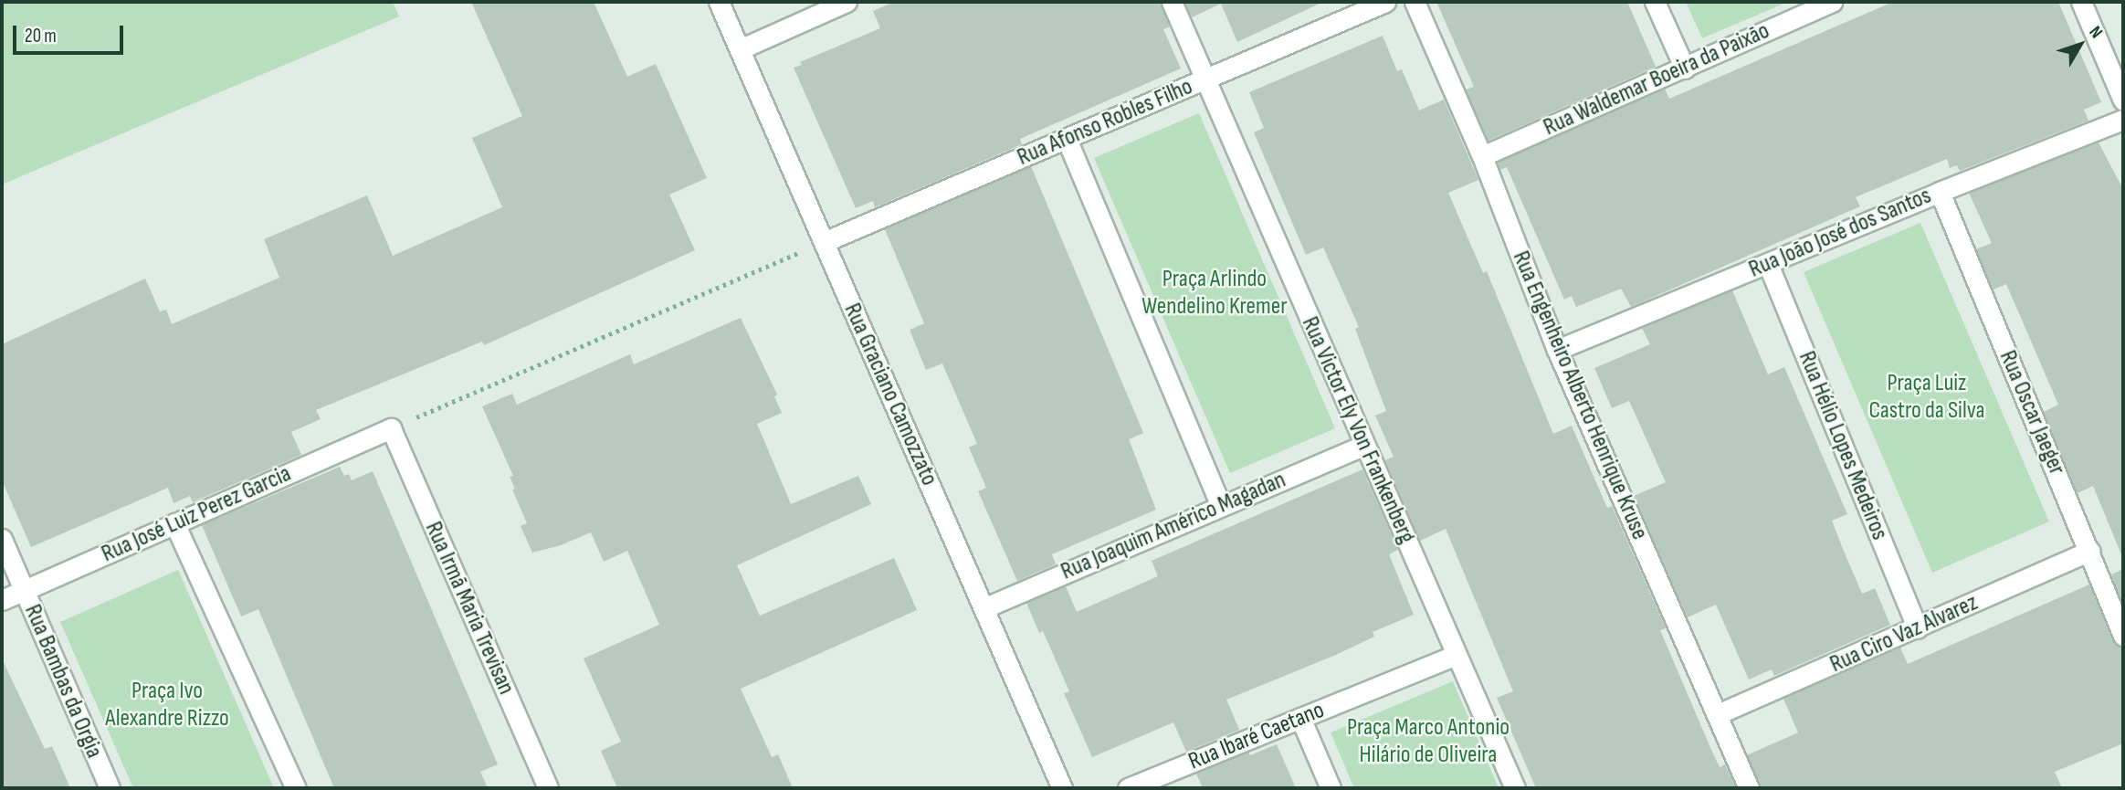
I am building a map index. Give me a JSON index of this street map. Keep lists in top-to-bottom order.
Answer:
{
  "streets": {
    "street": [
      "Rua Waldemar Boeira da Paixão",
      "Rua Afonso Robles Filho",
      "Rua João José dos Santos",
      "Rua Graciano Camozzato",
      "Rua Engenheiro Alberto Henrique Kruse",
      "Rua Oscar Jaeger",
      "Rua Victor Ely Von Frankenberg",
      "Rua Hélio Lopes Medeiros",
      "Rua José Luiz Perez Garcia",
      "Rua Joaquim Américo Magadan",
      "Rua Irmã Maria Trevisan",
      "Rua Ciro Vaz Alvarez",
      "Rua Bambas da Orgia",
      "Rua Ibaré Caetano"
    ]
  },
  "crossings": [
    ["Rua Waldemar Boeira da Paixão", "Rua Engenheiro Alberto Henrique Kruse"],
    ["Rua Afonso Robles Filho", "Rua Graciano Camozzato"],
    ["Rua Afonso Robles Filho", "Rua Victor Ely Von Frankenberg"],
    ["Rua João José dos Santos", "Rua Engenheiro Alberto Henrique Kruse"],
    ["Rua João José dos Santos", "Rua Oscar Jaeger"],
    ["Rua João José dos Santos", "Rua Hélio Lopes Medeiros"],
    ["Rua Graciano Camozzato", "Rua Joaquim Américo Magadan"],
    ["Rua Engenheiro Alberto Henrique Kruse", "Rua Ciro Vaz Alvarez"],
    ["Rua Oscar Jaeger", "Rua Ciro Vaz Alvarez"],
    ["Rua Victor Ely Von Frankenberg", "Rua Joaquim Américo Magadan"],
    ["Rua Victor Ely Von Frankenberg", "Rua Ibaré Caetano"],
    ["Rua Hélio Lopes Medeiros", "Rua Ciro Vaz Alvarez"],
    ["Rua José Luiz Perez Garcia", "Rua Irmã Maria Trevisan"],
    ["Rua José Luiz Perez Garcia", "Rua Bambas da Orgia"]
  ],
  "parks": [
    "Praça Arlindo Wendelino Kremer",
    "Praça Luiz Castro da Silva",
    "Praça Ivo Alexandre Rizzo",
    "Praça Marco Antonio Hilário de Oliveira"
  ],
  "scale_bar": "20 m",
  "north": "top right"
}
